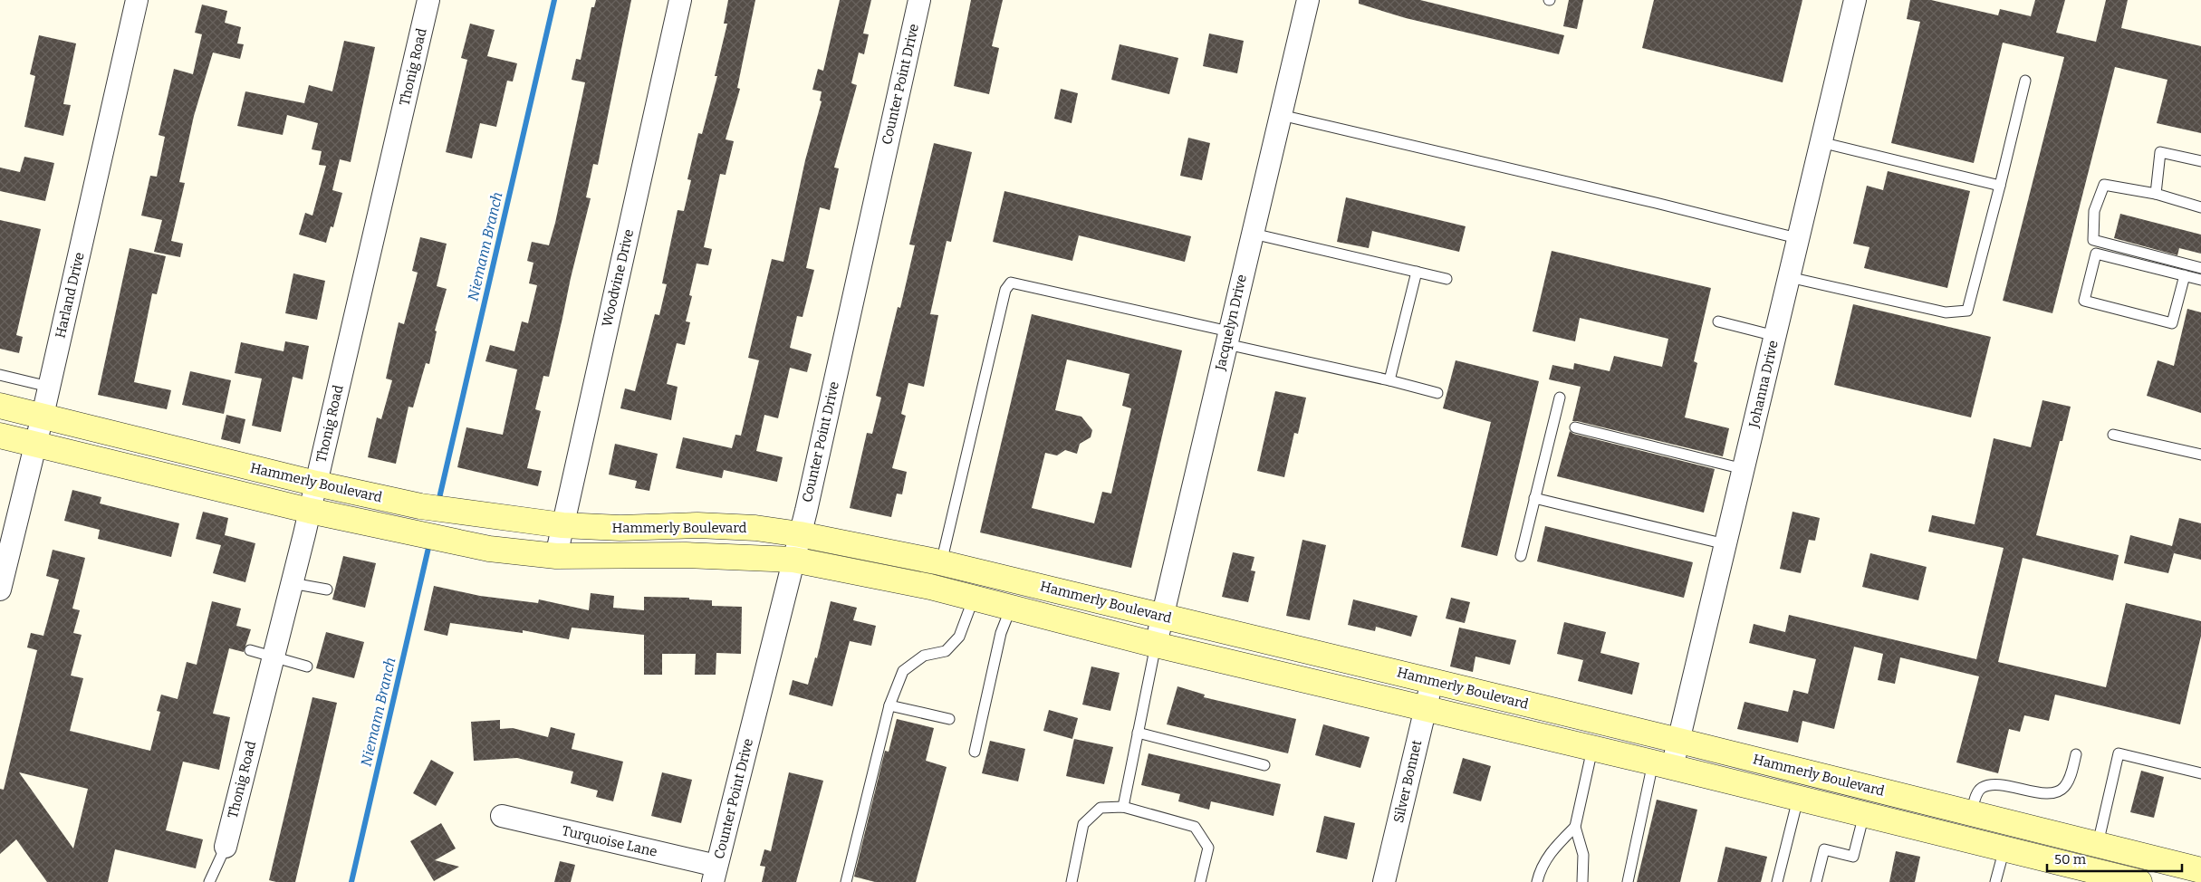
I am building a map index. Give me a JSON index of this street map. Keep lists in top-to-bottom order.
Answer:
{
  "streets": {
    "main road": ["Hammerly Boulevard"],
    "street": [
      "Thonig Road",
      "Counter Point Drive",
      "Woodvine Drive",
      "Harland Drive",
      "Jacquelyn Drive",
      "Johanna Drive",
      "Silver Bonnet",
      "Turquoise Lane"
    ]
  },
  "crossings": [
    ["Thonig Road", "Hammerly Boulevard"],
    ["Counter Point Drive", "Hammerly Boulevard"],
    ["Counter Point Drive", "Turquoise Lane"],
    ["Woodvine Drive", "Hammerly Boulevard"],
    ["Harland Drive", "Hammerly Boulevard"],
    ["Jacquelyn Drive", "Hammerly Boulevard"],
    ["Johanna Drive", "Hammerly Boulevard"],
    ["Hammerly Boulevard", "Silver Bonnet"]
  ],
  "water": ["Niemann Branch"],
  "scale_bar": "50 m"
}
